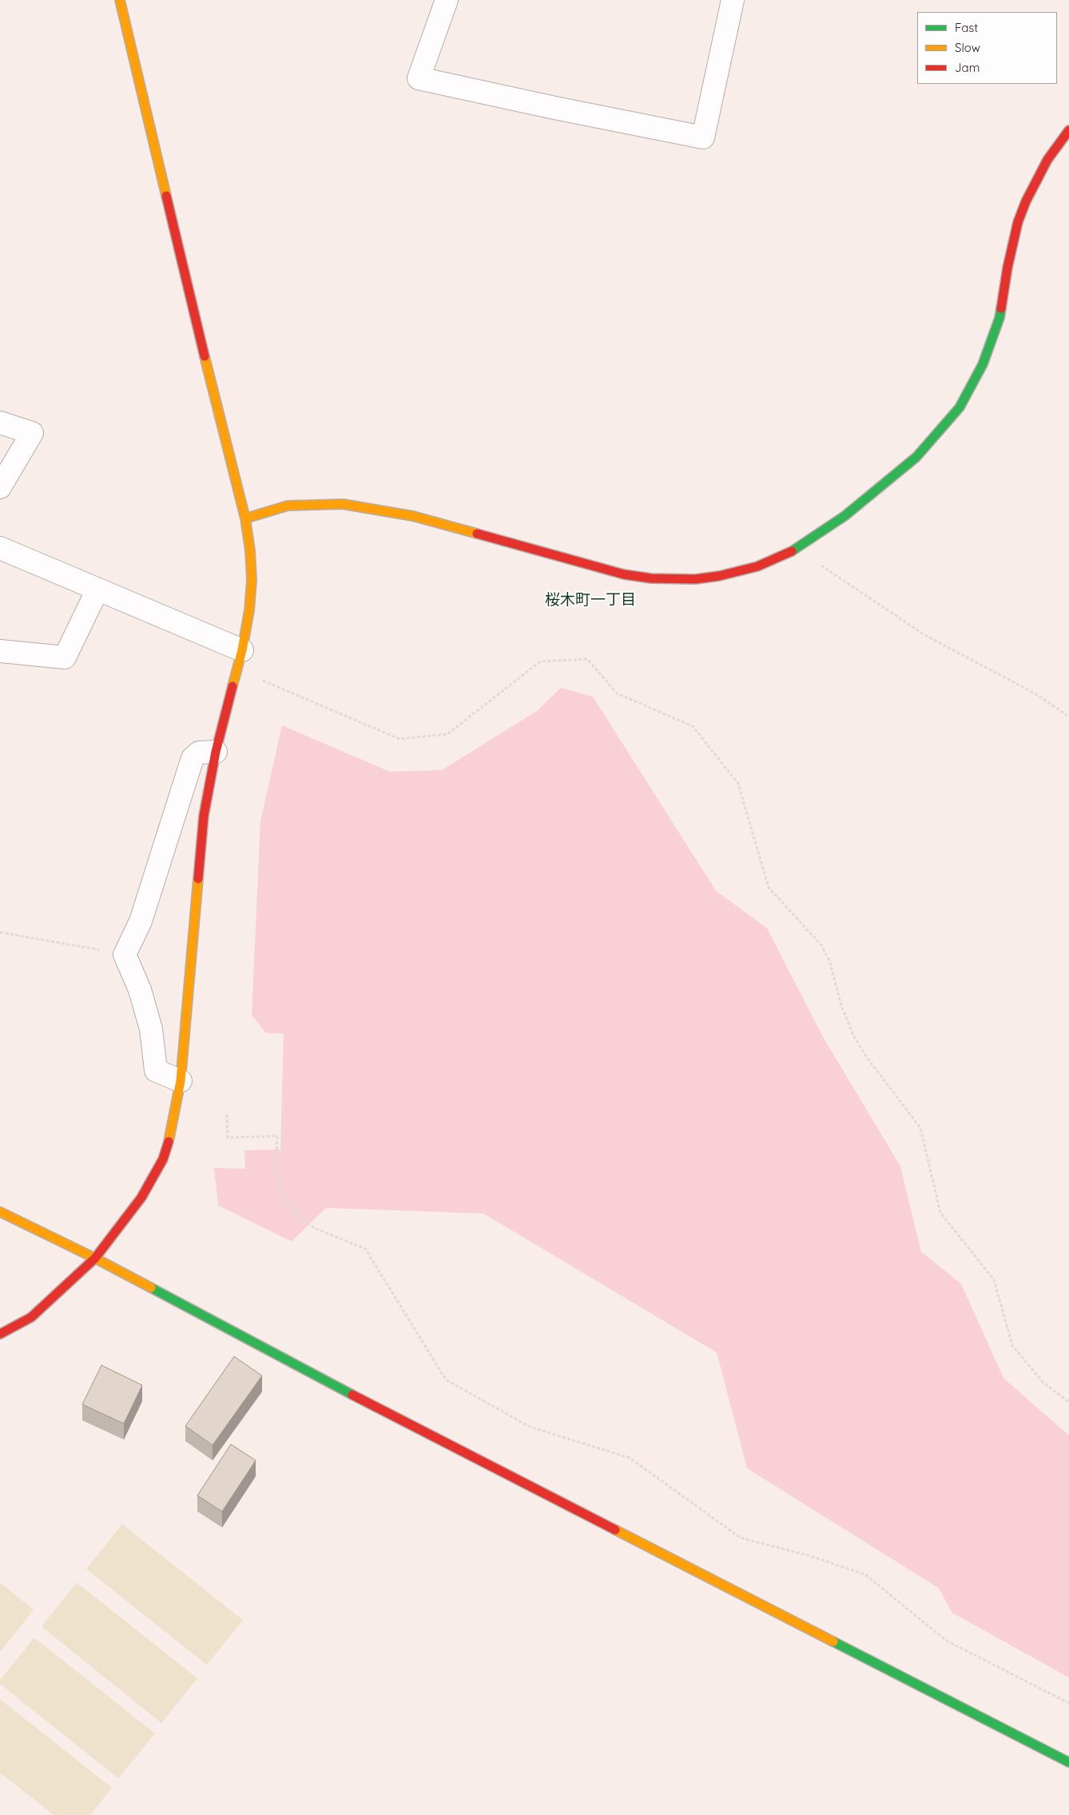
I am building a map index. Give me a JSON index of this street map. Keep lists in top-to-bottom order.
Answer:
{
  "districts": ["桜木町一丁目"],
  "legend": ["Fast", "Slow", "Jam"]
}
